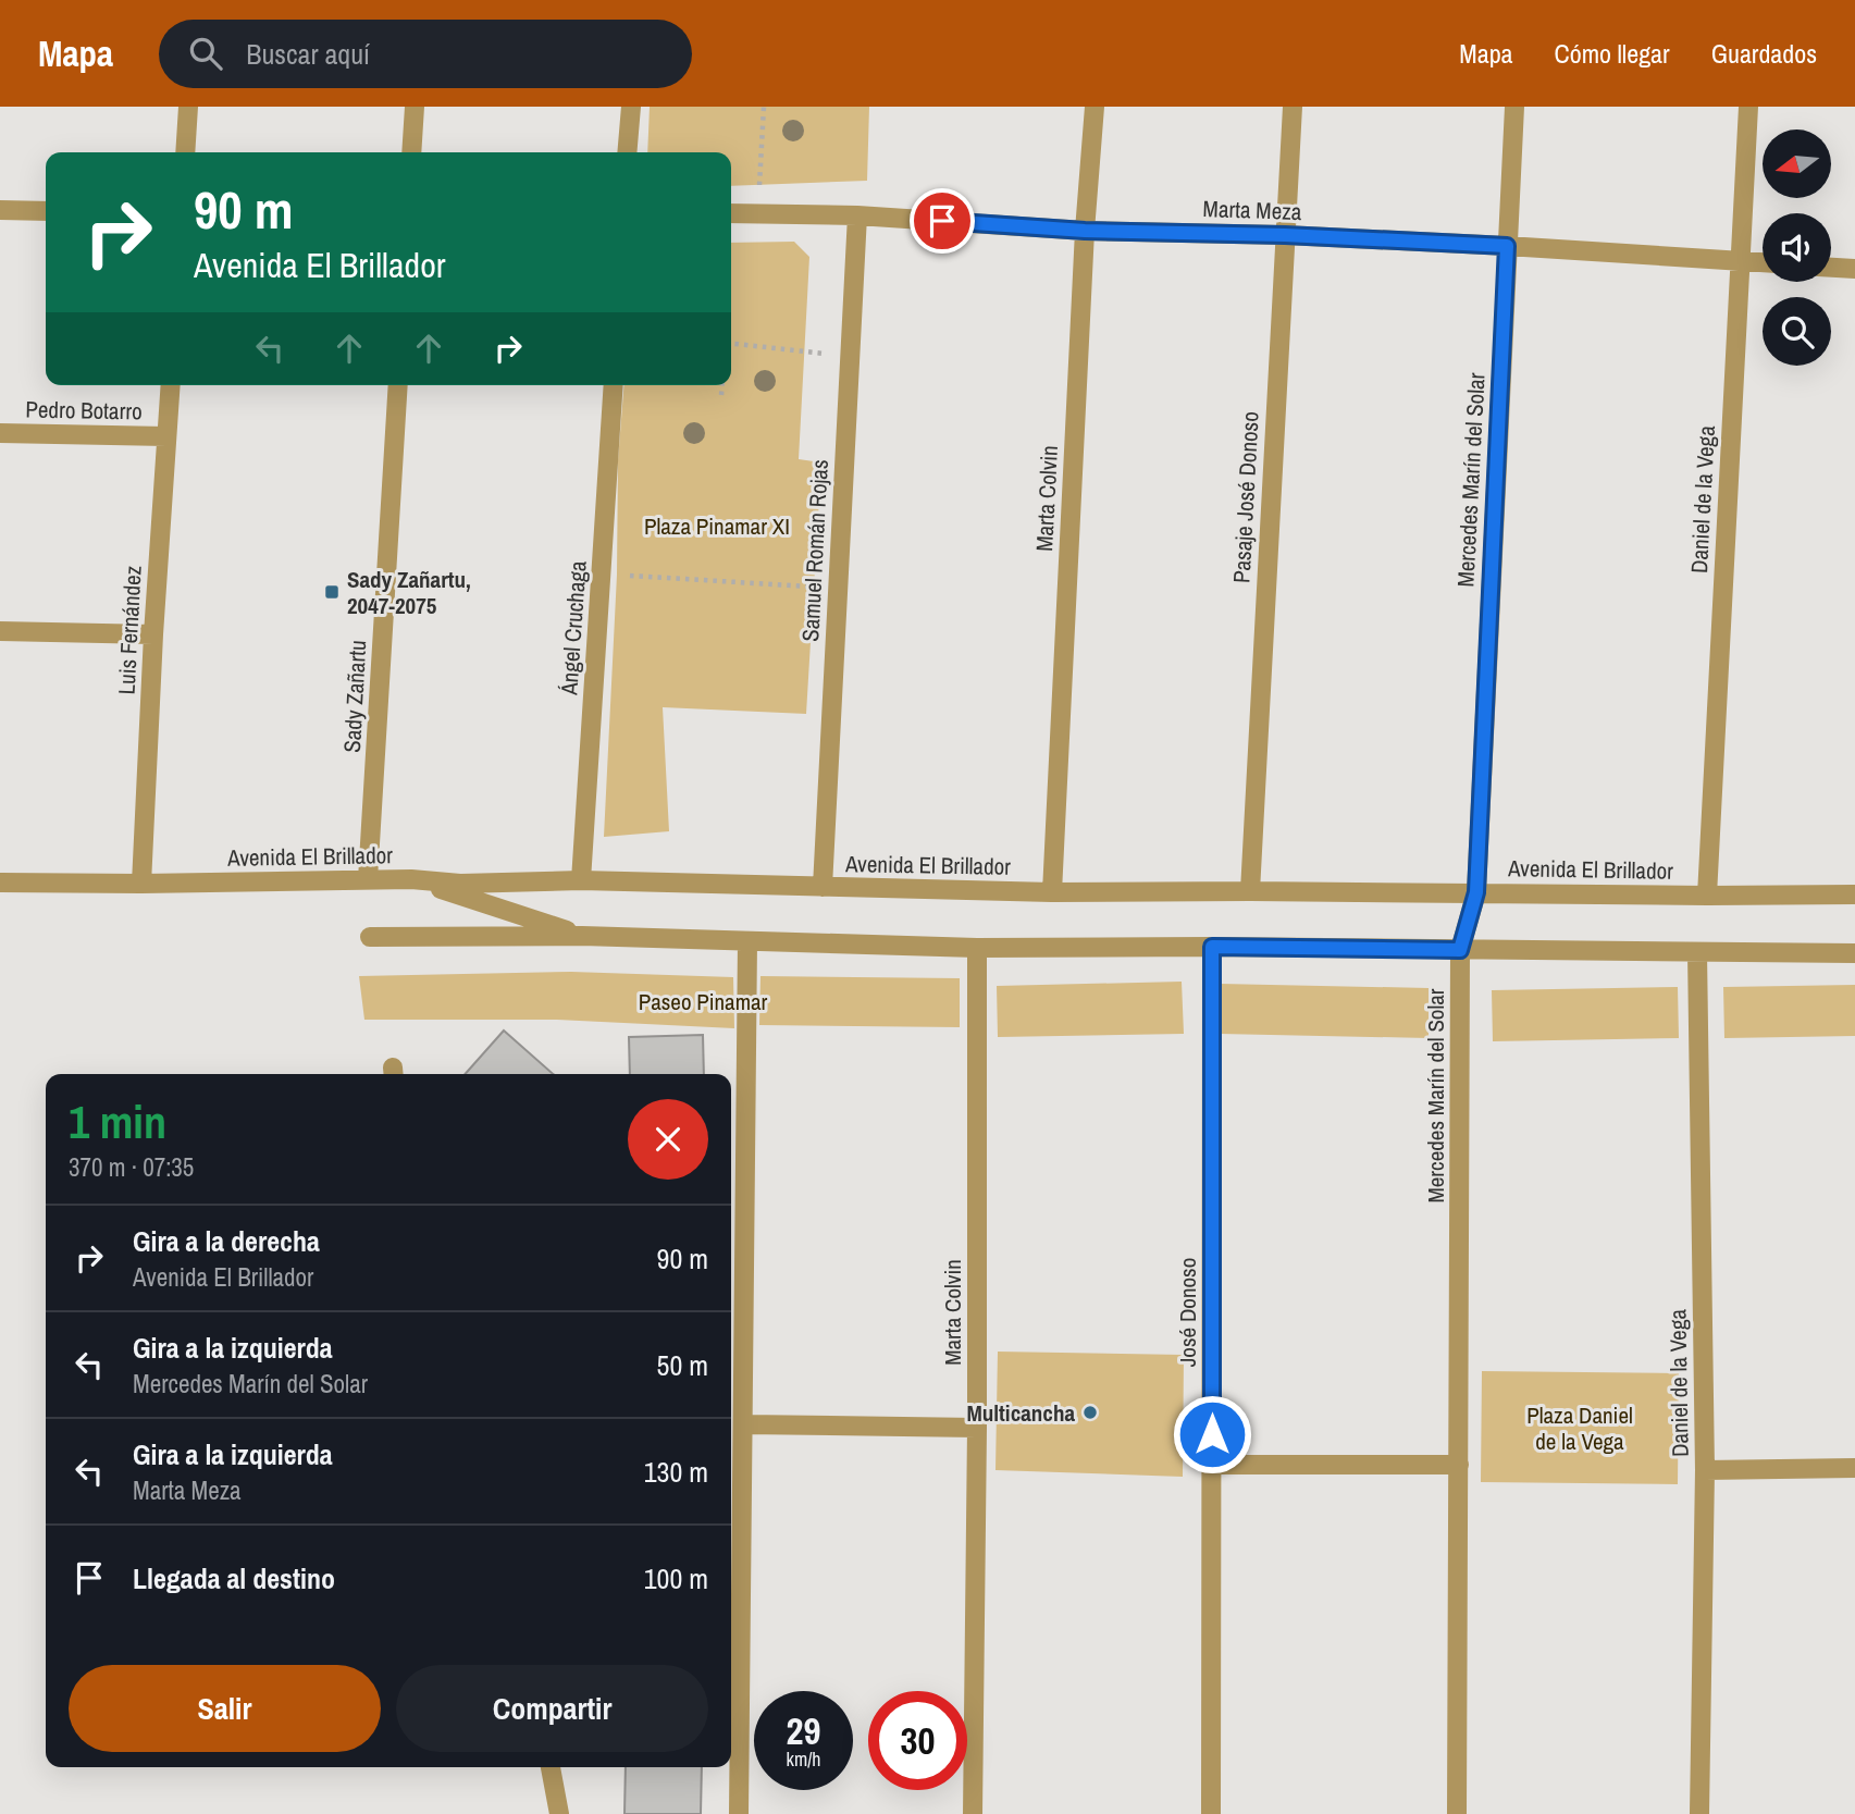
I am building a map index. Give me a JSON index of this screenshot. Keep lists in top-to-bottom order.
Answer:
{
  "streets": {
    "street": [
      "Marta Meza",
      "Pedro Botarro",
      "Mercedes Marín del Solar",
      "Pasaje José Donoso",
      "Marta Colvin",
      "Daniel de la Vega",
      "Samuel Román Rojas",
      "Ángel Cruchaga",
      "Luis Fernández",
      "Sady Zañartu",
      "Avenida El Brillador",
      "José Donoso"
    ]
  },
  "crossings": [
    ["Marta Meza", "Mercedes Marín del Solar"],
    ["Marta Meza", "Pasaje José Donoso"],
    ["Marta Meza", "Marta Colvin"],
    ["Marta Meza", "Daniel de la Vega"],
    ["Marta Meza", "Samuel Román Rojas"],
    ["Pedro Botarro", "Luis Fernández"],
    ["Mercedes Marín del Solar", "Avenida El Brillador"],
    ["Pasaje José Donoso", "Avenida El Brillador"],
    ["Marta Colvin", "Avenida El Brillador"],
    ["Daniel de la Vega", "Avenida El Brillador"],
    ["Samuel Román Rojas", "Avenida El Brillador"],
    ["Ángel Cruchaga", "Avenida El Brillador"],
    ["Luis Fernández", "Avenida El Brillador"],
    ["Sady Zañartu", "Avenida El Brillador"]
  ],
  "parks": ["Plaza Pinamar XI", "Paseo Pinamar", "Plaza Daniel de la Vega"],
  "places": {
    "transit": ["Sady Zañartu, 2047-2075"],
    "other": ["Multicancha"]
  },
  "north": "left",
  "page": {
    "header": "Mapa",
    "search": "Buscar aquí",
    "nav": ["Mapa", "Cómo llegar", "Guardados"],
    "turn": ["90 m", "Avenida El Brillador"],
    "heading": ["1 min", "370 m · 07:35"],
    "list": [
      {
        "name": "Gira a la derecha",
        "note": "Avenida El Brillador",
        "value": "90 m"
      },
      {
        "name": "Gira a la izquierda",
        "note": "Mercedes Marín del Solar",
        "value": "50 m"
      },
      {
        "name": "Gira a la izquierda",
        "note": "Marta Meza",
        "value": "130 m"
      },
      {
        "name": "Llegada al destino",
        "value": "100 m"
      }
    ],
    "buttons": ["Salir", "Compartir"],
    "speed": "29 km/h",
    "limit": "30"
  }
}
